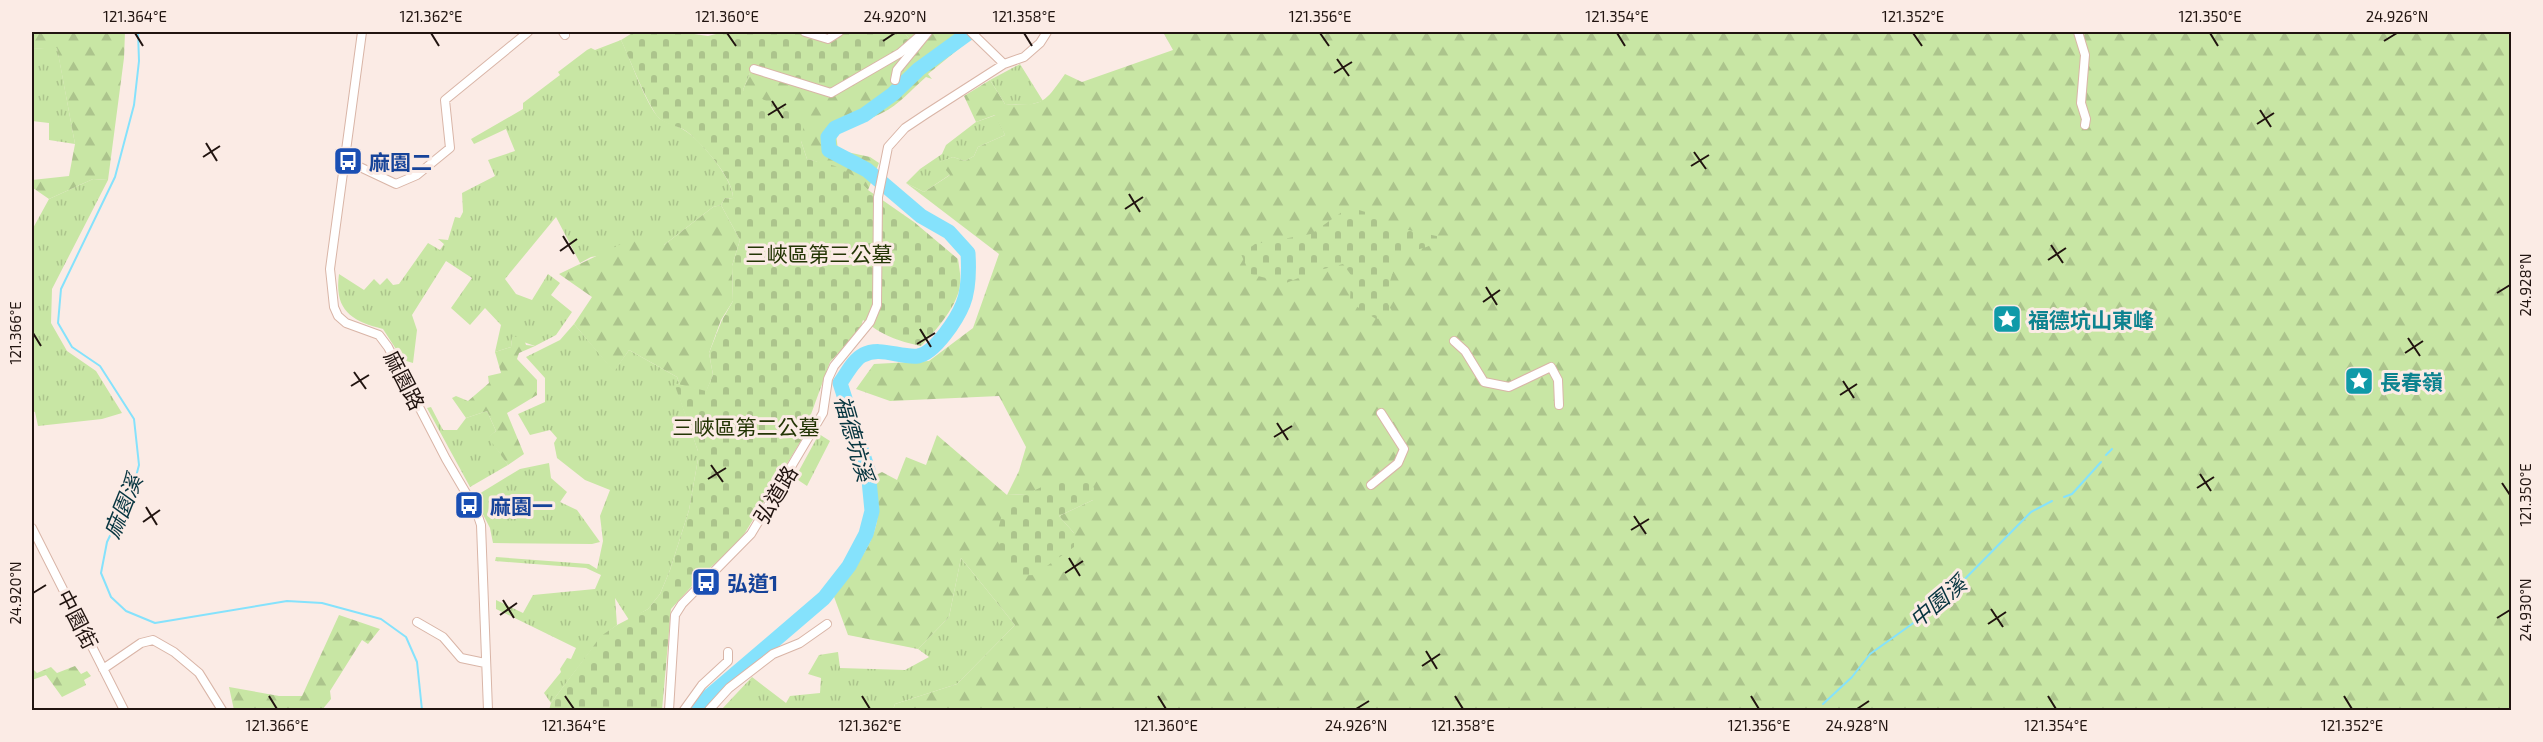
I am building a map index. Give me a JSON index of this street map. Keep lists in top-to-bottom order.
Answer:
{
  "streets": {
    "street": ["麻園路", "弘道路", "中園街"]
  },
  "water": ["福德坑溪", "麻園溪", "中園溪"],
  "parks": ["三峽區第三公墓", "三峽區第二公墓"],
  "places": {
    "bus stop": ["麻園二", "麻園一", "弘道1"],
    "place": ["福德坑山東峰", "長春嶺"]
  },
  "coordinates": [
    "121.364°E",
    "121.362°E",
    "121.360°E",
    "24.920°N",
    "121.358°E",
    "121.356°E",
    "121.354°E",
    "121.352°E",
    "121.350°E",
    "24.926°N",
    "24.928°N",
    "121.366°E",
    "24.930°N"
  ]
}
